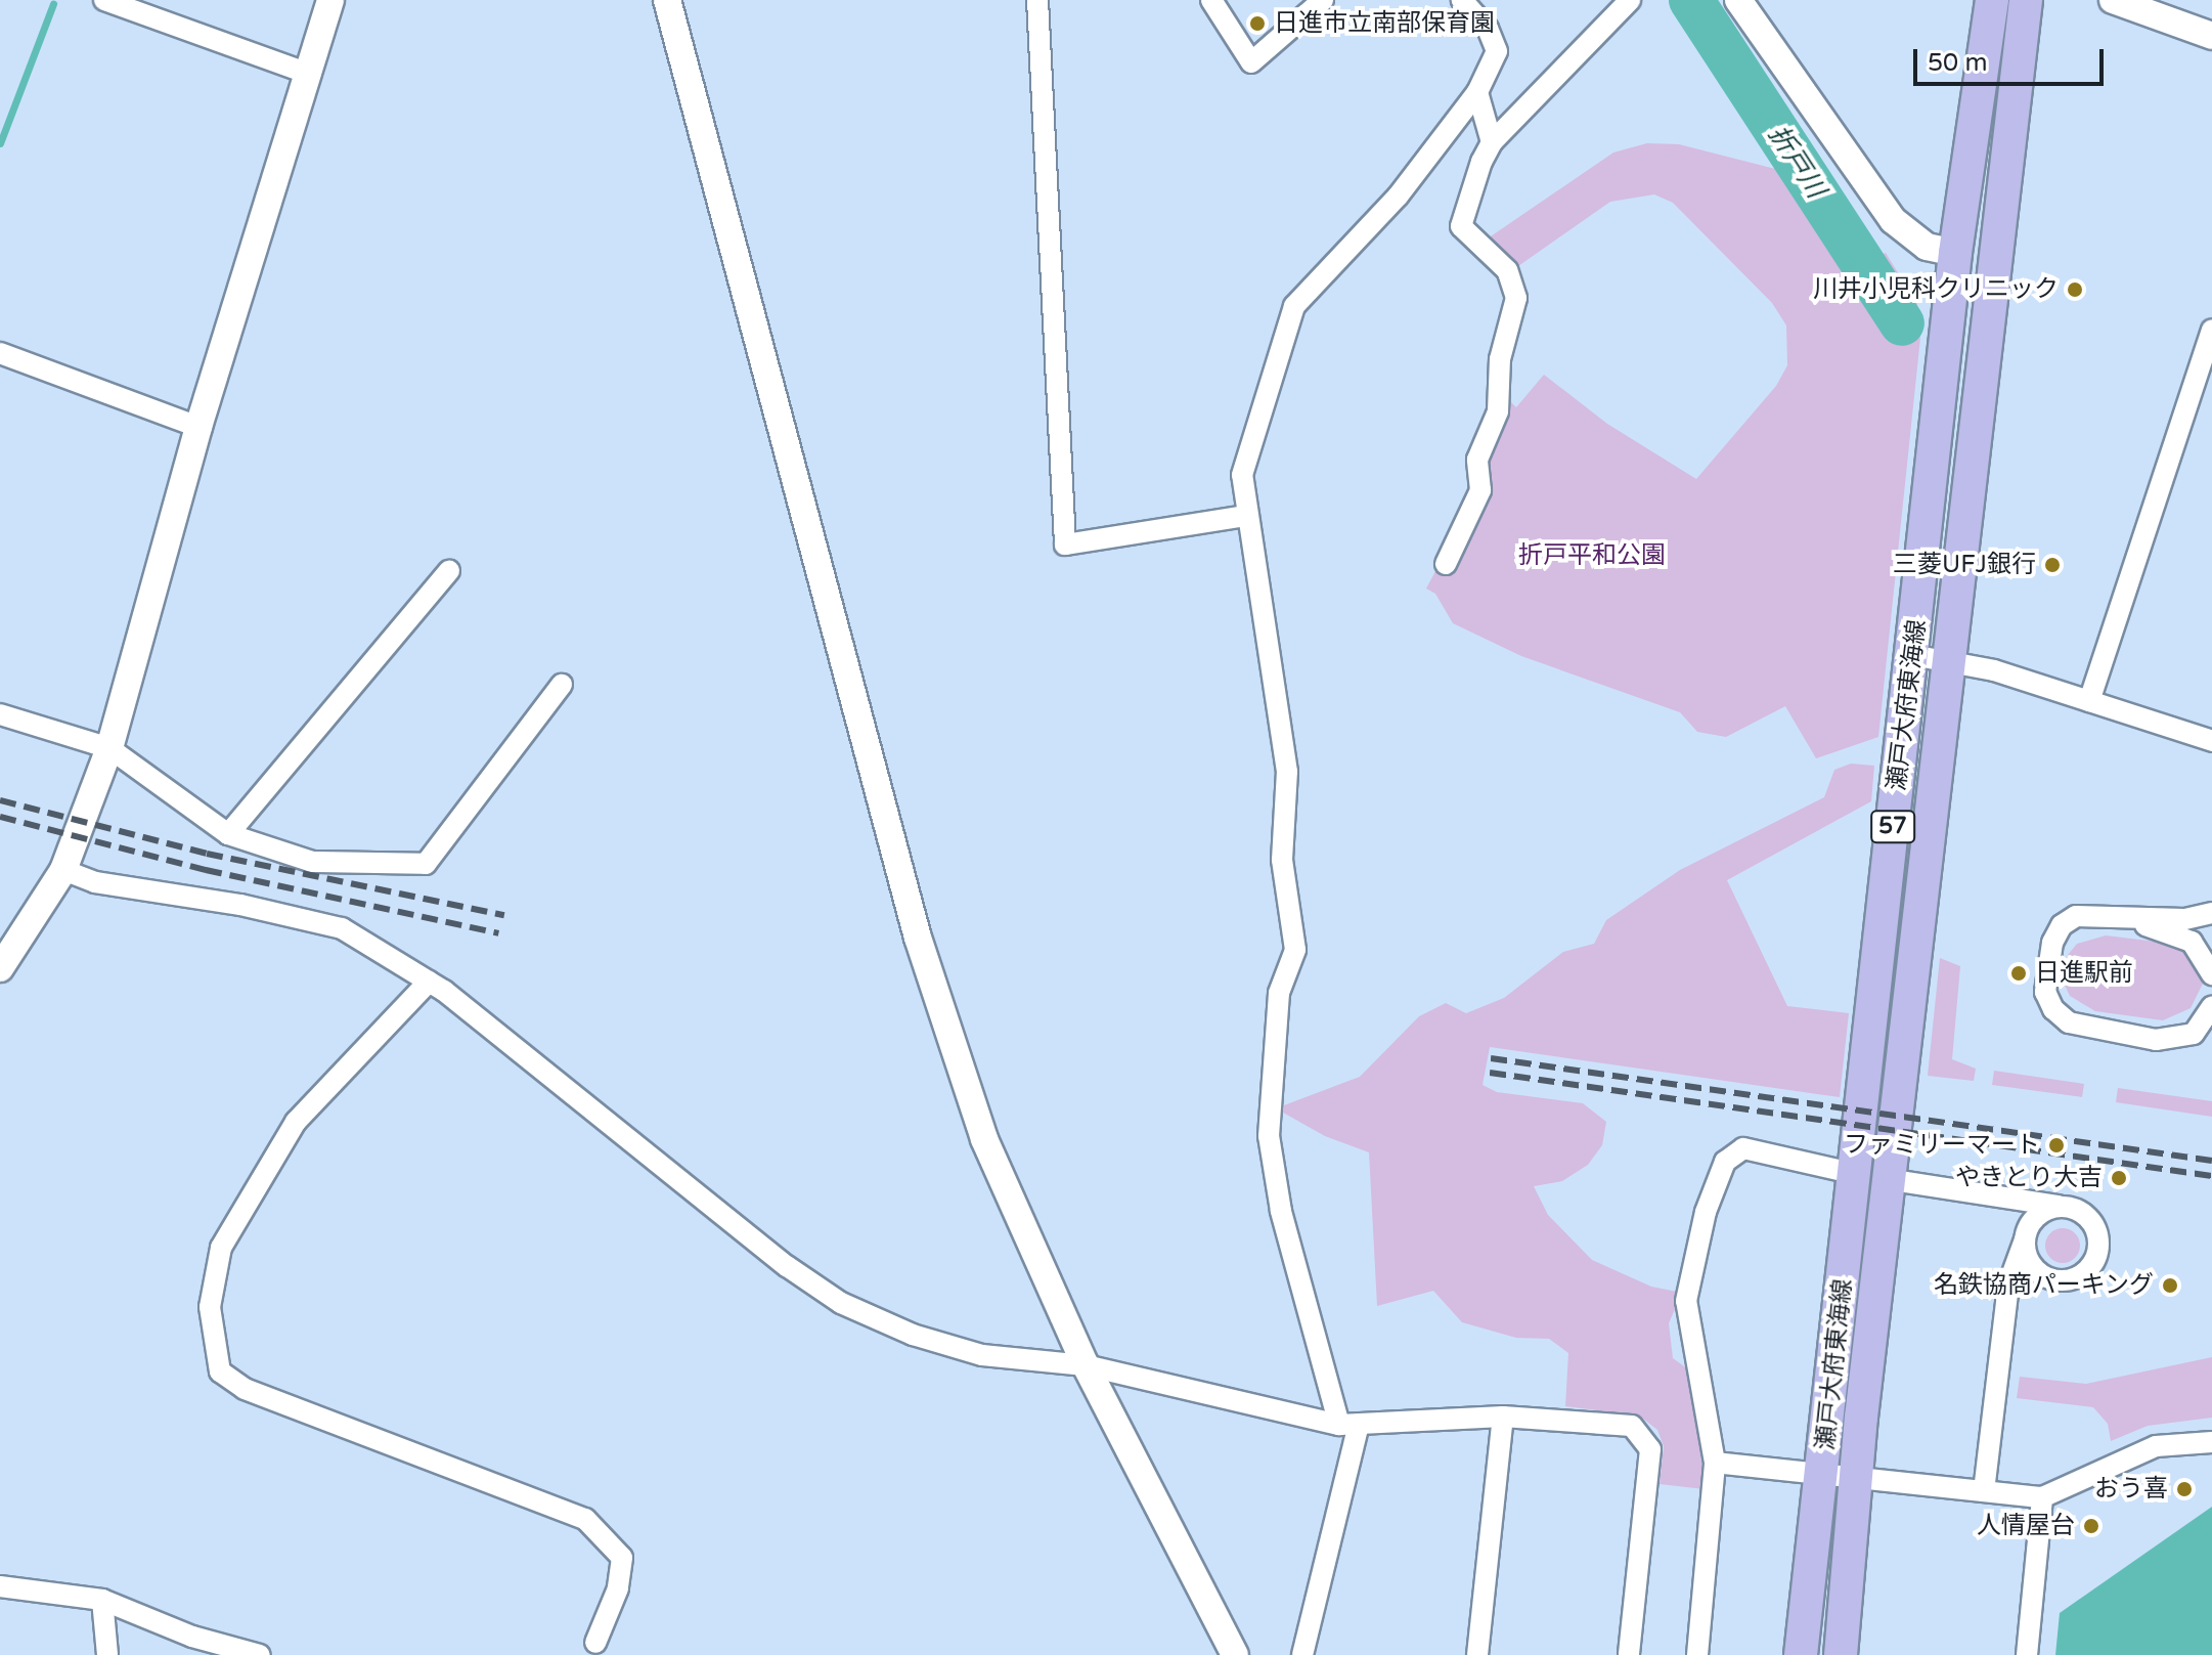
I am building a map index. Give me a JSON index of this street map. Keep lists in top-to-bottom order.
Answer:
{
  "streets": {
    "main road": ["瀬戸大府東海線", "57"]
  },
  "water": ["折戸川"],
  "parks": ["折戸平和公園"],
  "places": [
    "日進市立南部保育園",
    "川井小児科クリニック",
    "三菱UFJ銀行",
    "日進駅前",
    "ファミリーマート",
    "やきとり大吉",
    "名鉄協商パーキング",
    "おう喜",
    "人情屋台"
  ],
  "scale_bar": "50 m"
}
